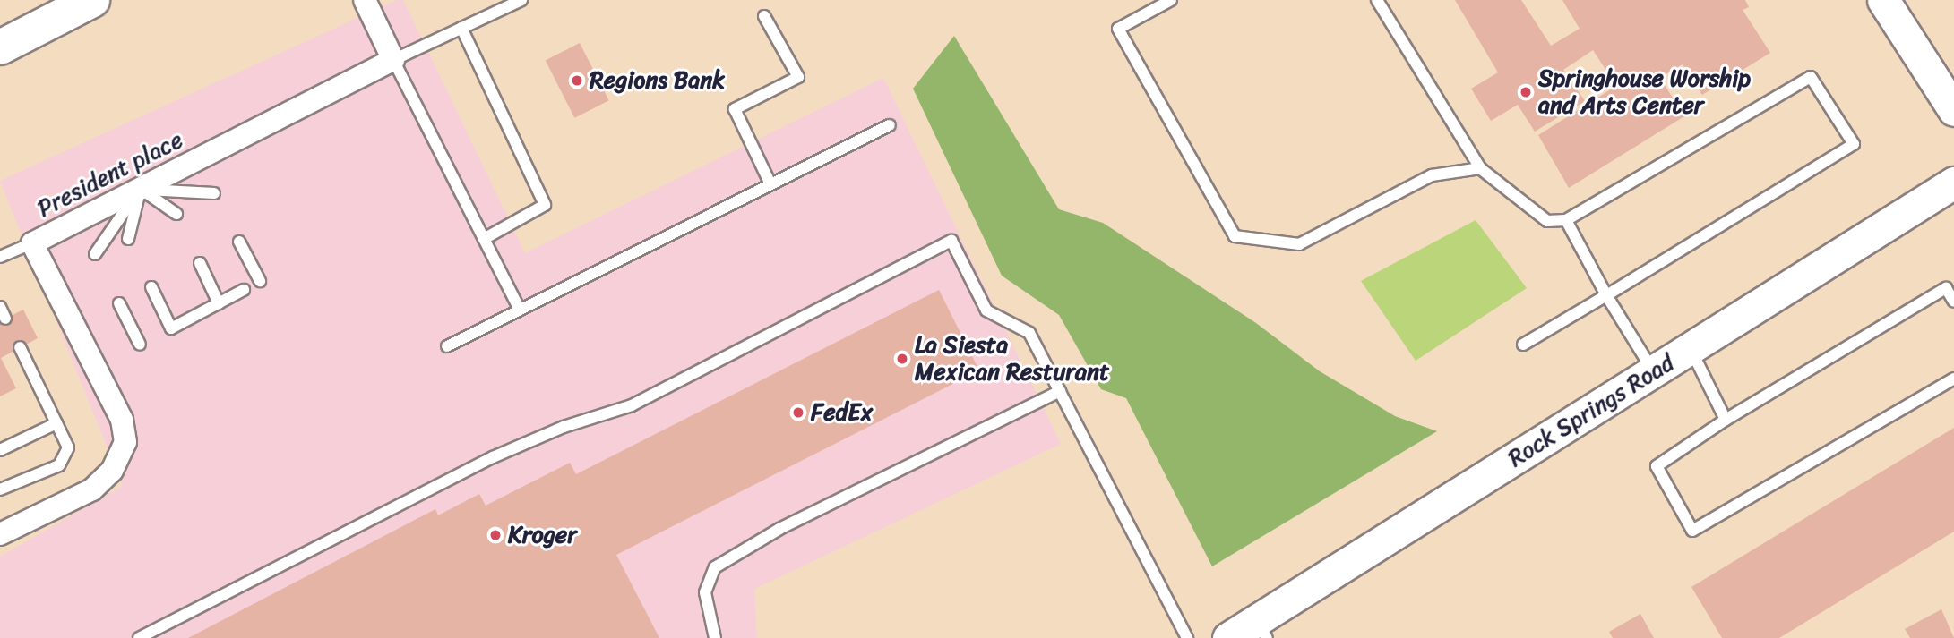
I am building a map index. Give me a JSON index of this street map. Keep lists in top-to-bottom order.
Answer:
{
  "streets": {
    "street": ["President place", "Rock Springs Road"]
  },
  "places": [
    "Regions Bank",
    "Springhouse Worship and Arts Center",
    "La Siesta Mexican Resturant",
    "FedEx",
    "Kroger"
  ]
}
